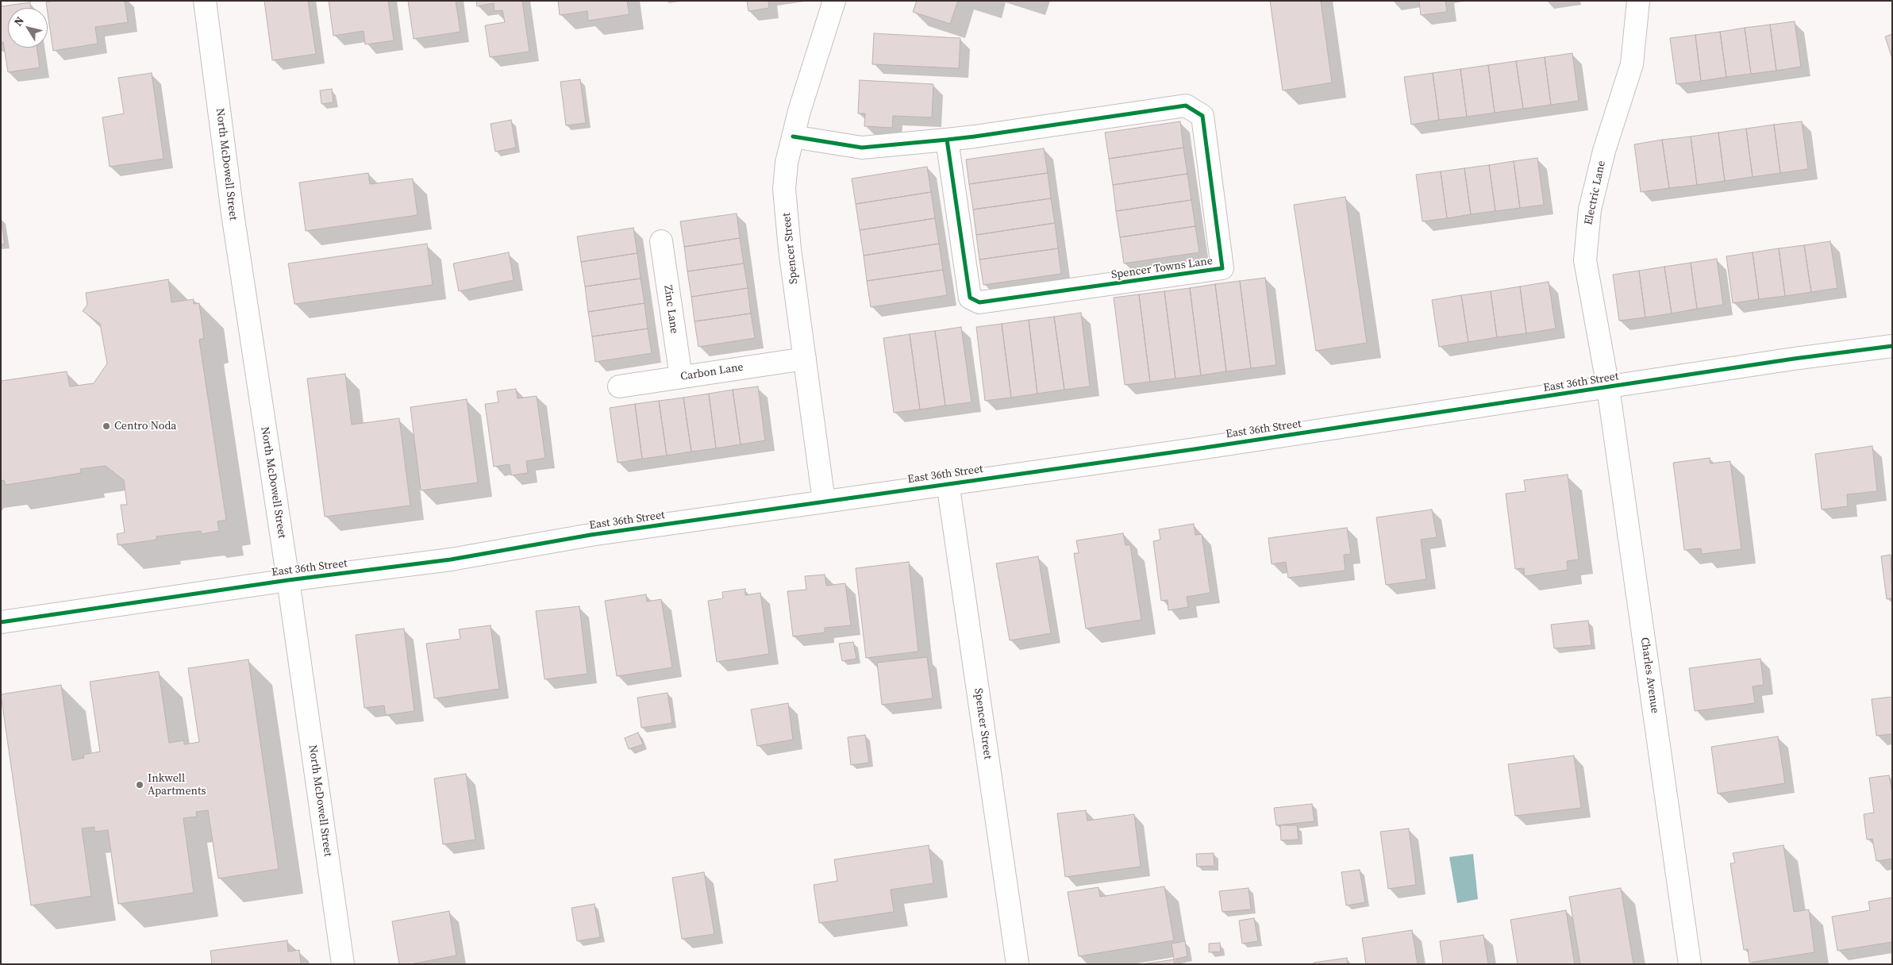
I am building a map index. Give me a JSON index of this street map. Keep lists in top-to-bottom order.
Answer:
{
  "streets": {
    "street": [
      "North McDowell Street",
      "Electric Lane",
      "Spencer Street",
      "Spencer Towns Lane",
      "Zinc Lane",
      "Carbon Lane",
      "East 36th Street",
      "Charles Avenue"
    ]
  },
  "crossings": [
    ["North McDowell Street", "East 36th Street"],
    ["Electric Lane", "East 36th Street"],
    ["Electric Lane", "Charles Avenue"],
    ["Spencer Street", "Spencer Towns Lane"],
    ["Spencer Street", "Carbon Lane"],
    ["Spencer Street", "East 36th Street"],
    ["Zinc Lane", "Carbon Lane"],
    ["East 36th Street", "Charles Avenue"]
  ],
  "places": ["Centro Noda", "Inkwell Apartments"],
  "north": "top left"
}
